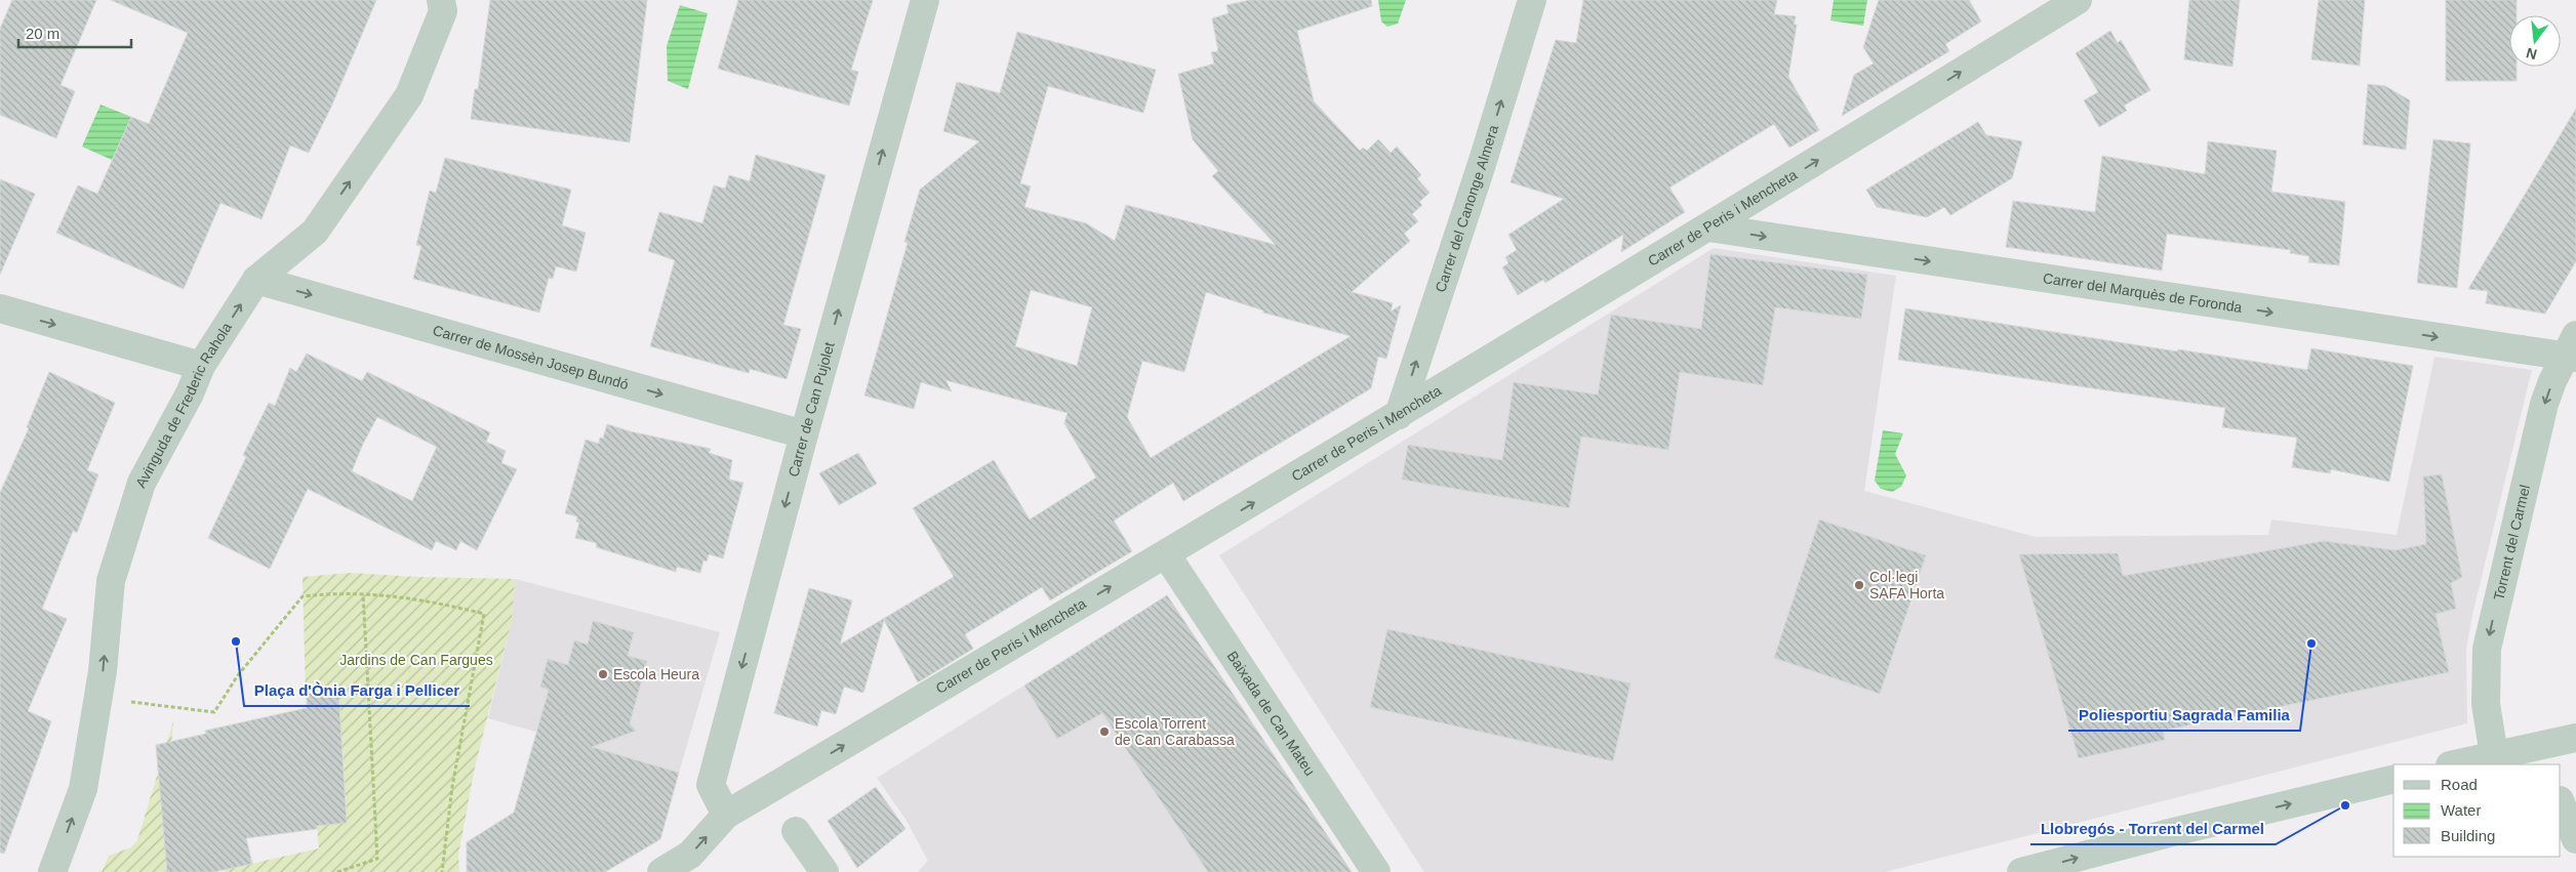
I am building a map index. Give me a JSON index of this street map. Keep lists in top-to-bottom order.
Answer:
{
  "streets": {
    "street": [
      "Carrer del Canonge Almera",
      "Carrer de Peris i Mencheta",
      "Carrer del Marquès de Foronda",
      "Carrer de Mossèn Josep Bundó",
      "Avinguda de Frederic Rahola",
      "Carrer de Can Pujolet",
      "Torrent del Carmel",
      "Baixada de Can Mateu"
    ]
  },
  "crossings": [
    ["Carrer del Canonge Almera", "Carrer de Peris i Mencheta"],
    ["Carrer de Peris i Mencheta", "Carrer del Marquès de Foronda"],
    ["Carrer de Peris i Mencheta", "Carrer de Can Pujolet"],
    ["Carrer de Peris i Mencheta", "Baixada de Can Mateu"],
    ["Carrer de Mossèn Josep Bundó", "Avinguda de Frederic Rahola"],
    ["Carrer de Mossèn Josep Bundó", "Carrer de Can Pujolet"]
  ],
  "one_way": [
    "Carrer del Canonge Almera",
    "Carrer de Peris i Mencheta",
    "Carrer del Marquès de Foronda",
    "Carrer de Mossèn Josep Bundó",
    "Avinguda de Frederic Rahola",
    "Torrent del Carmel"
  ],
  "parks": ["Jardins de Can Fargues"],
  "places": [
    "Col·legi SAFA Horta",
    "Plaça d'Ònia Farga i Pellicer",
    "Poliesportiu Sagrada Familia",
    "Escola Heura",
    "Escola Torrent de Can Carabassa",
    "Llobregós - Torrent del Carmel"
  ],
  "legend": ["Road", "Water", "Building"],
  "scale_bar": "20 m",
  "north": "bottom"
}
